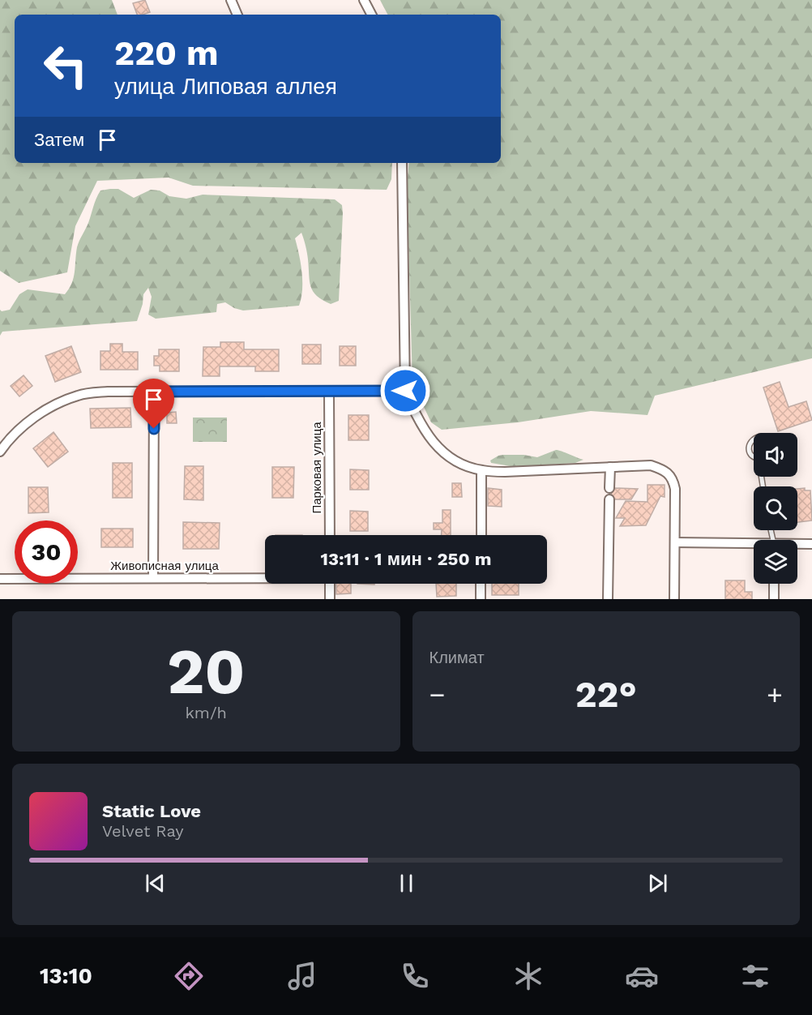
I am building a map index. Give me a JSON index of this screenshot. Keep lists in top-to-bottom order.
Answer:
{
  "streets": {
    "street": ["Парковая улица", "Живописная улица"]
  },
  "page": {
    "turn": ["220 m", "улица Липовая аллея"],
    "then": "Затем",
    "limit": "30",
    "trip": "13:11 · 1 мин · 250 m",
    "tile": [
      ["20", "km/h"],
      "Климат"
    ],
    "heat": ["−", "22°", "+"],
    "song": ["Static Love", "Velvet Ray"],
    "tabs": "13:10"
  }
}
